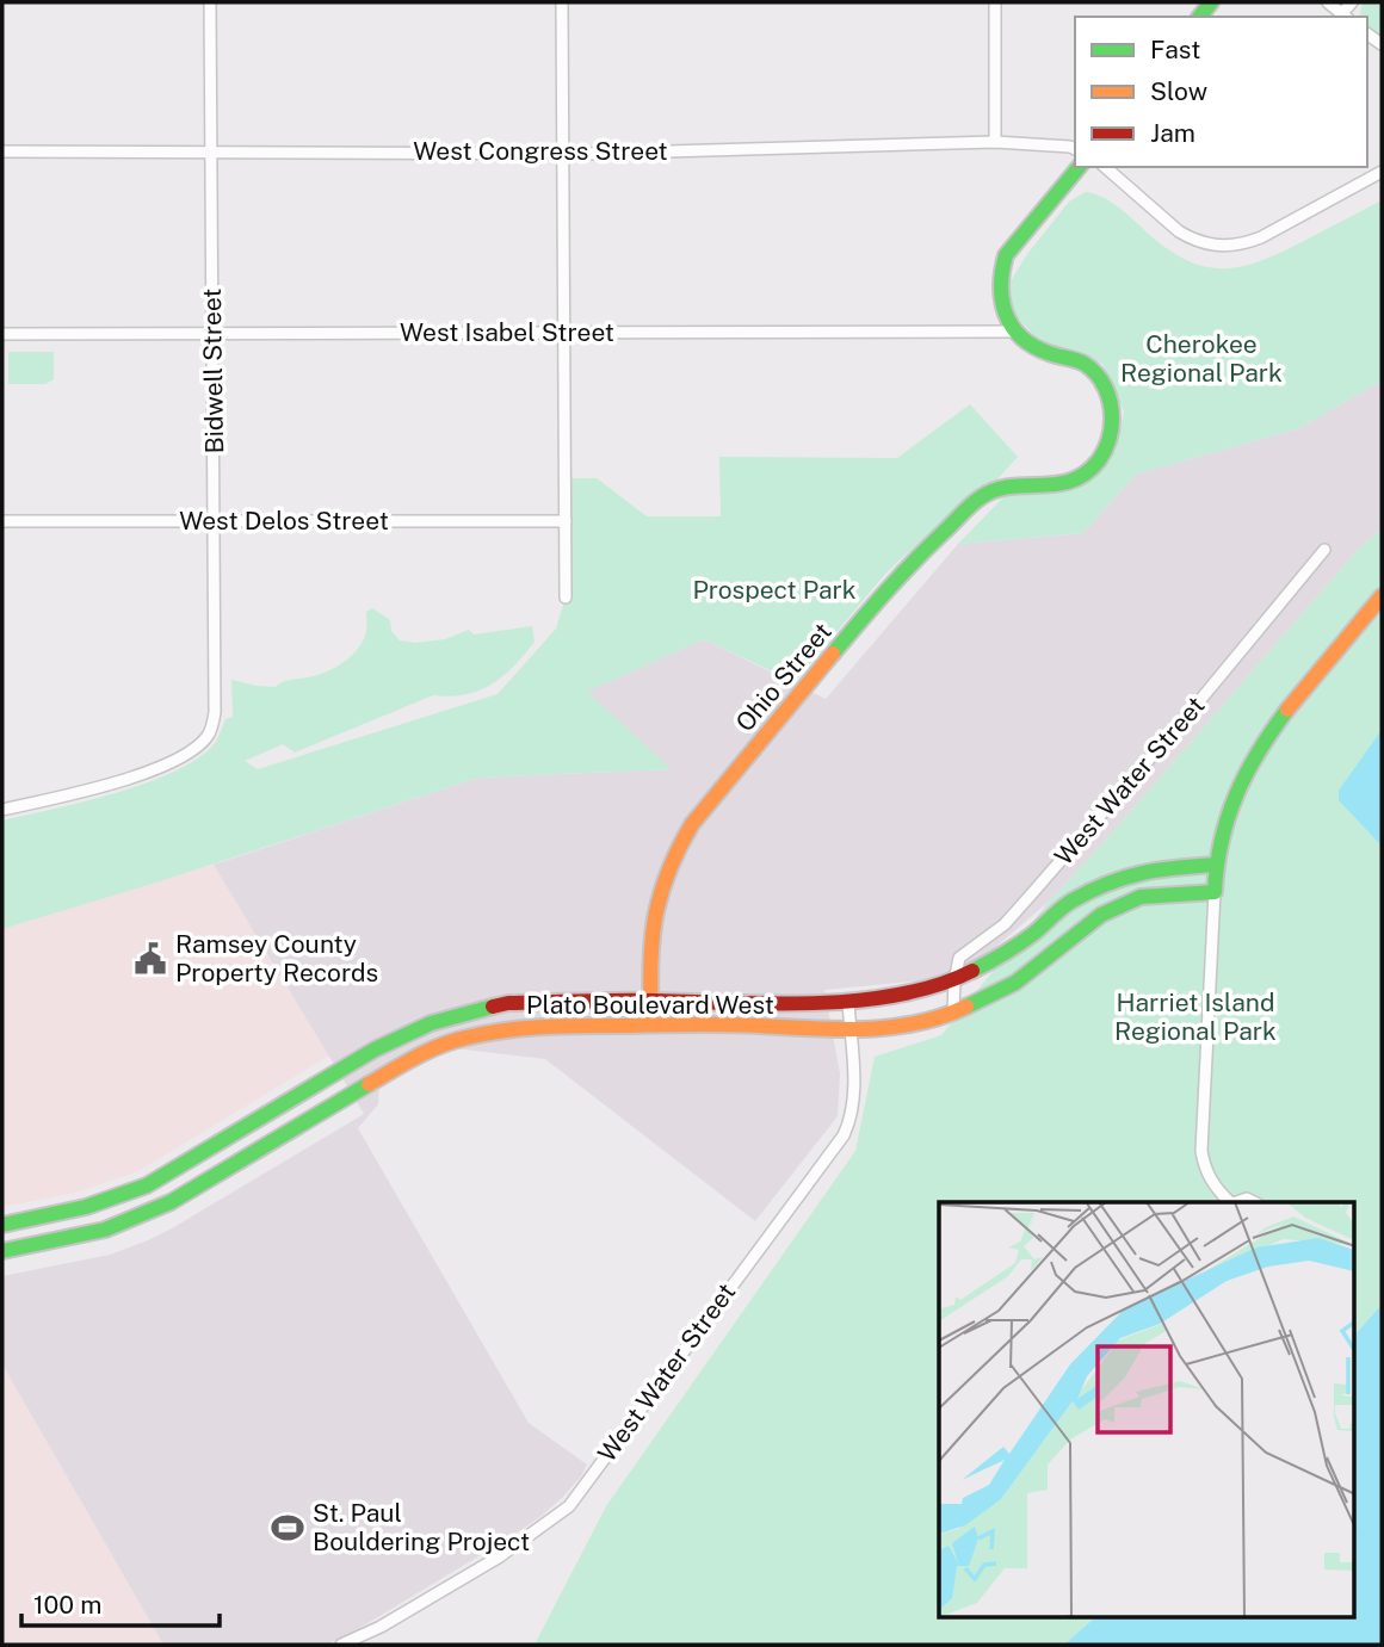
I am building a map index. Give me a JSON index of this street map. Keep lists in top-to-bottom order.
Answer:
{
  "streets": {
    "street": [
      "West Congress Street",
      "West Isabel Street",
      "Bidwell Street",
      "West Delos Street",
      "Ohio Street",
      "West Water Street",
      "Plato Boulevard West"
    ]
  },
  "crossings": [
    ["West Congress Street", "Bidwell Street"],
    ["West Isabel Street", "Bidwell Street"],
    ["West Isabel Street", "Ohio Street"],
    ["Bidwell Street", "West Delos Street"],
    ["Ohio Street", "Plato Boulevard West"],
    ["West Water Street", "Plato Boulevard West"]
  ],
  "parks": ["Cherokee Regional Park", "Prospect Park", "Harriet Island Regional Park"],
  "places": {
    "public building": ["Ramsey County Property Records"],
    "sports": ["St. Paul Bouldering Project"]
  },
  "legend": ["Fast", "Slow", "Jam"],
  "scale_bar": "100 m"
}
